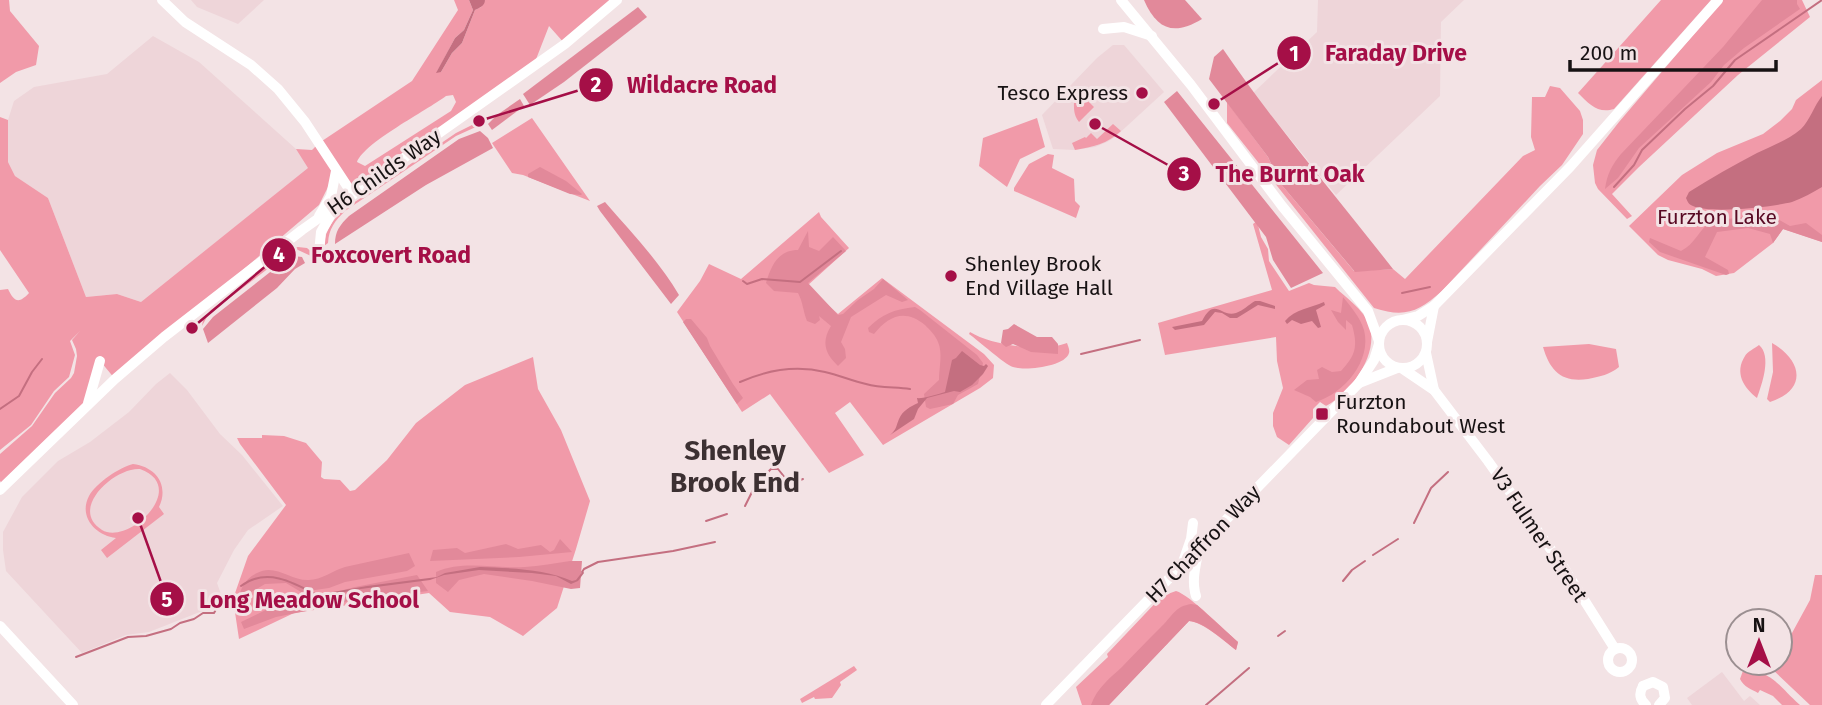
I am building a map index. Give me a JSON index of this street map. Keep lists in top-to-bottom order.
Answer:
{
  "streets": {
    "street": ["H6 Childs Way", "V3 Fulmer Street", "H7 Chaffron Way"]
  },
  "crossings": [
    ["V3 Fulmer Street", "H7 Chaffron Way"]
  ],
  "districts": ["Shenley Brook End"],
  "parks": ["Furzton Lake"],
  "places": {
    "other": [
      "Tesco Express",
      "Faraday Drive",
      "Wildacre Road",
      "The Burnt Oak",
      "Shenley Brook End Village Hall",
      "Foxcovert Road",
      "Long Meadow School"
    ],
    "transit": ["Furzton Roundabout West"]
  },
  "scale_bar": "200 m",
  "north": "top"
}
